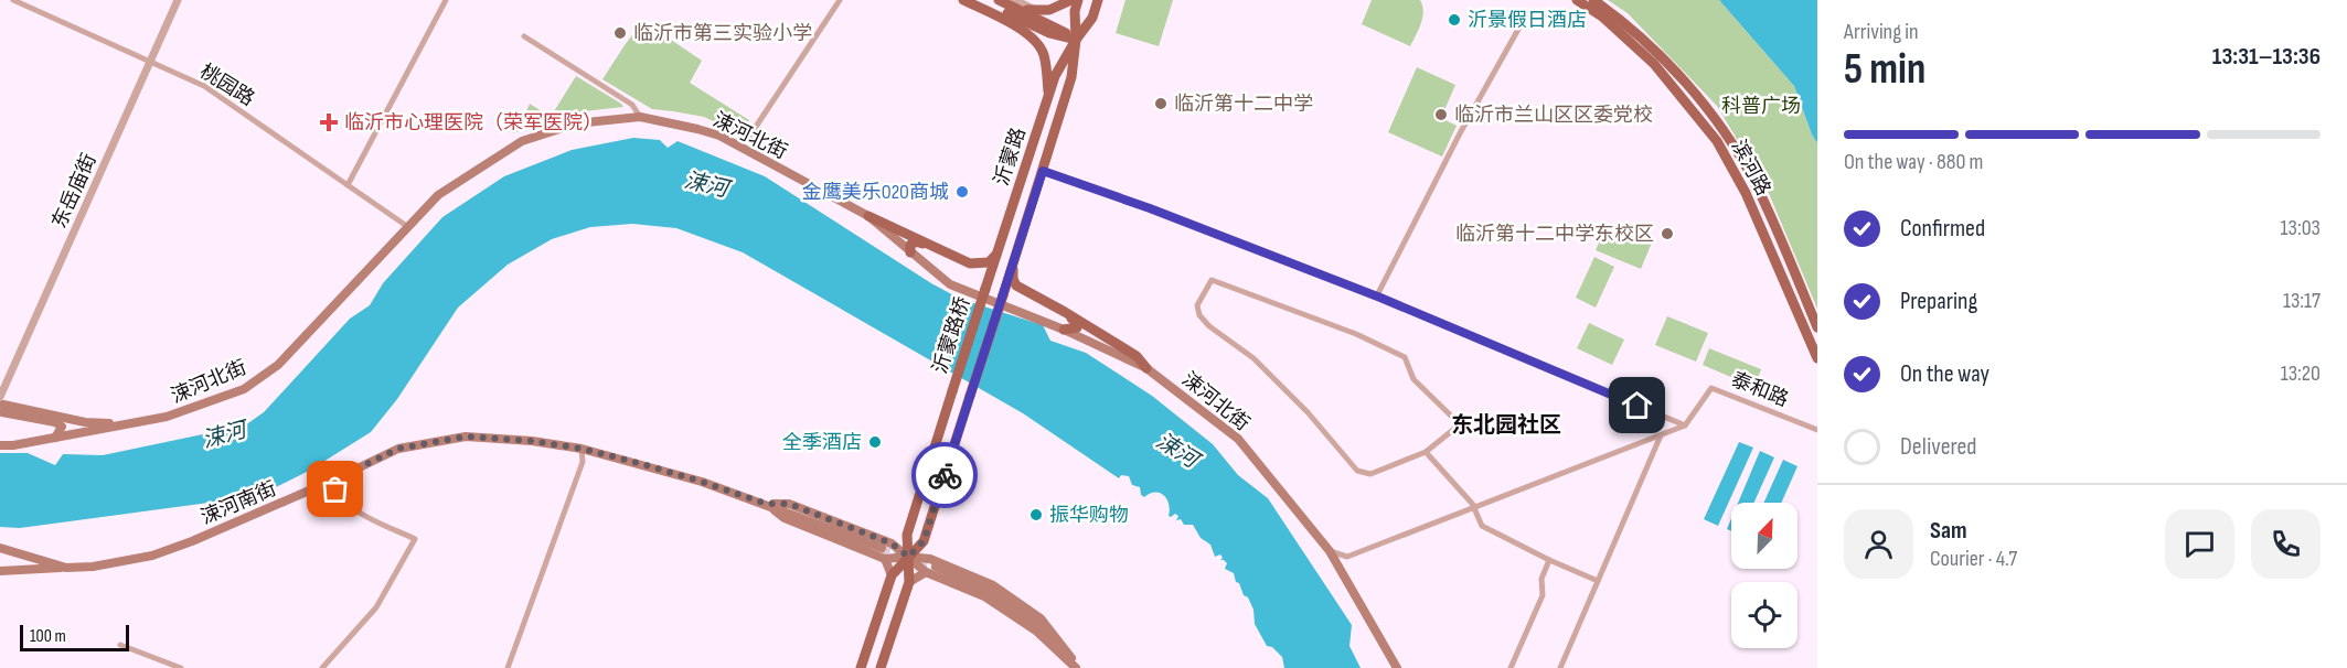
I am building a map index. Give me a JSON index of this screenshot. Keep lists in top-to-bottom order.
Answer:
{
  "streets": {
    "main road": [
      "涑河北街",
      "沂蒙路",
      "滨河路",
      "沂蒙路桥",
      "涑河南街"
    ],
    "street": ["桃园路", "东岳庙街", "泰和路"]
  },
  "crossings": [
    ["桃园路", "涑河北街"],
    ["桃园路", "东岳庙街"],
    ["沂蒙路", "沂蒙路桥"]
  ],
  "districts": ["东北园社区"],
  "water": ["涑河"],
  "parks": ["科普广场"],
  "places": {
    "other": [
      "沂景假日酒店",
      "临沂市第三实验小学",
      "临沂第十二中学",
      "临沂市兰山区区委党校",
      "金鹰美乐O2O商城",
      "临沂第十二中学东校区",
      "全季酒店",
      "振华购物"
    ],
    "health": ["临沂市心理医院（荣军医院）"]
  },
  "scale_bar": "100 m",
  "north": "top right",
  "page": {
    "heading": ["5 min", "Arriving in", "13:31–13:36"],
    "panel": ["Sam", "Courier · 4.7"],
    "bar": "On the way · 880 m",
    "list": [
      ["Confirmed", "13:03"],
      ["Preparing", "13:17"],
      ["On the way", "13:20"],
      "Delivered"
    ],
    "scale": "100 m"
  }
}
